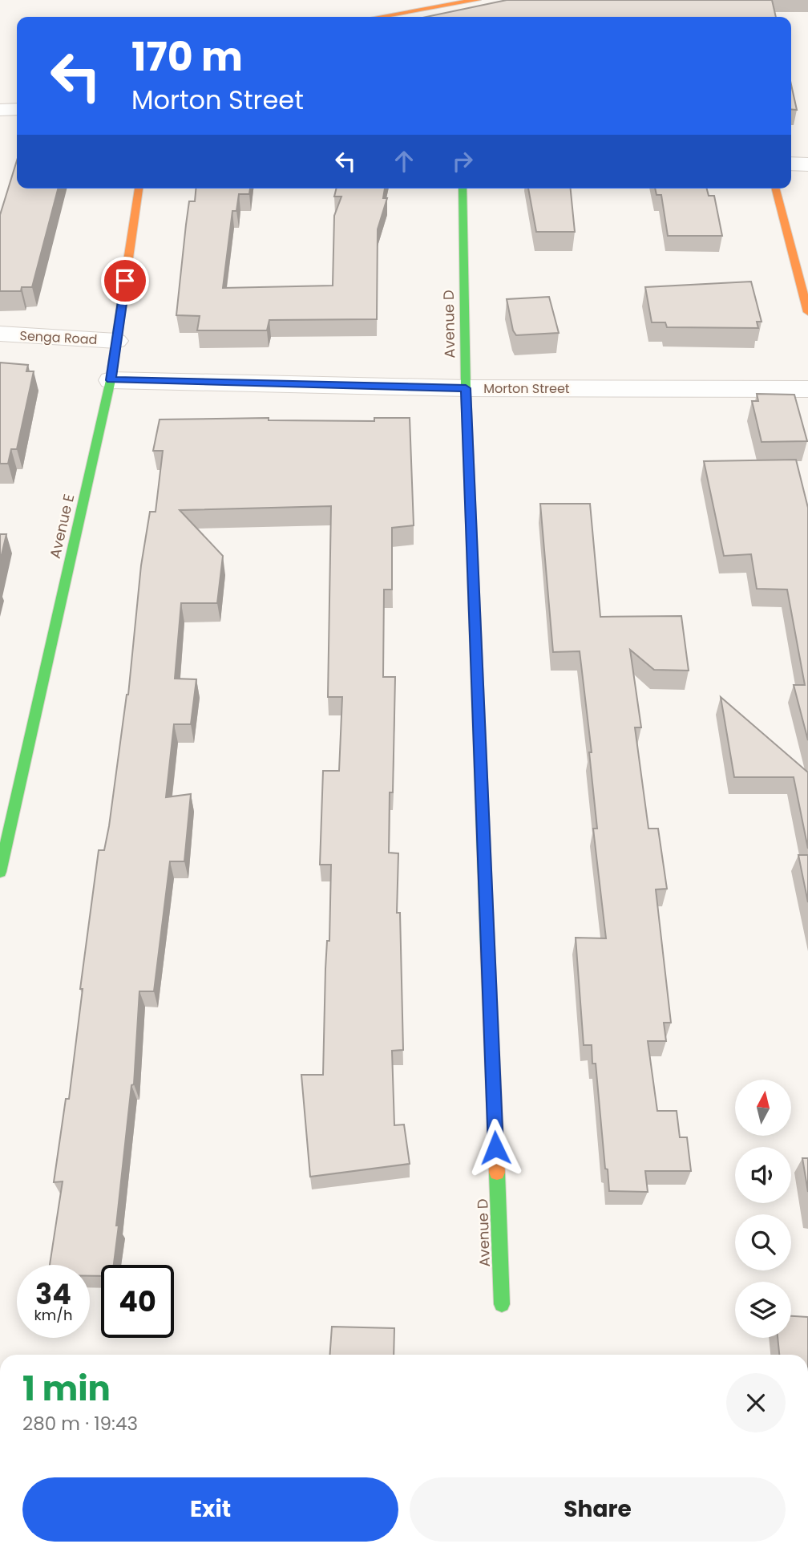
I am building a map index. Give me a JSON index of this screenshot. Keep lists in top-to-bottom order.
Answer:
{
  "streets": {
    "street": [
      "Avenue D",
      "Senga Road",
      "Morton Street",
      "Avenue E"
    ]
  },
  "crossings": [
    ["Avenue D", "Morton Street"],
    ["Senga Road", "Avenue E"],
    ["Morton Street", "Avenue E"]
  ],
  "north": "top",
  "page": {
    "turn": ["170 m", "Morton Street"],
    "speed": "34 km/h",
    "limit": "40",
    "heading": ["1 min", "280 m · 19:43"],
    "buttons": ["Exit", "Share"]
  }
}
